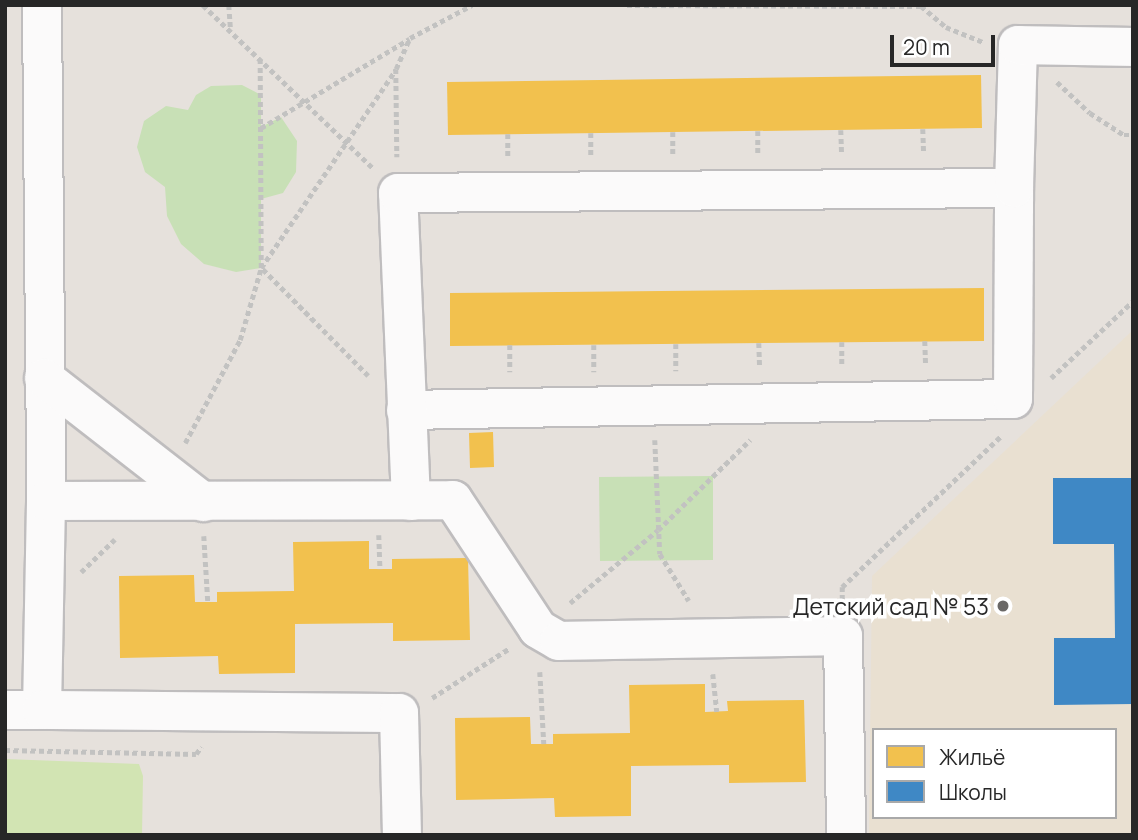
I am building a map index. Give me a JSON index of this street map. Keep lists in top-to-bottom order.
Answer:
{
  "places": ["Детский сад № 53"],
  "legend": ["Жильё", "Школы"],
  "scale_bar": "20 m"
}
